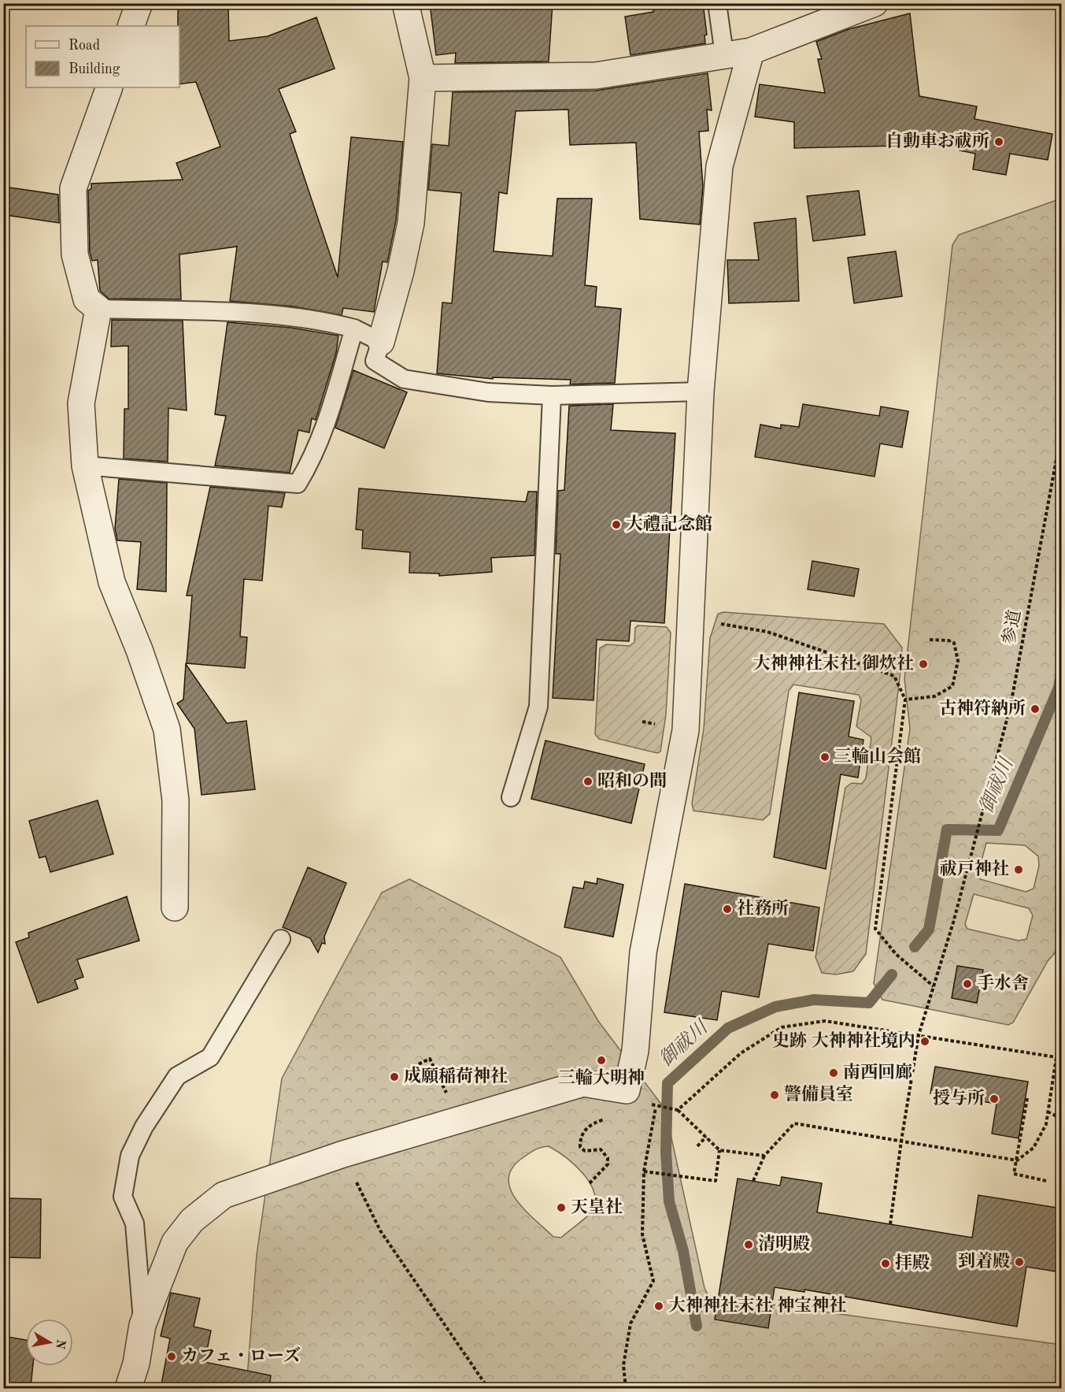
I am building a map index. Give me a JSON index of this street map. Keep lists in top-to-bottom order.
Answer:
{
  "streets": {
    "path": ["参道"]
  },
  "water": ["御祓川"],
  "places": [
    "自動車お祓所",
    "大禮記念館",
    "大神神社末社 御炊社",
    "古神符納所",
    "三輪山会館",
    "昭和の間",
    "祓戸神社",
    "社務所",
    "手水舎",
    "史跡 大神神社境内",
    "三輪大明神",
    "南西回廊",
    "成願稲荷神社",
    "警備員室",
    "授与所",
    "天皇社",
    "清明殿",
    "到着殿",
    "拝殿",
    "大神神社末社 神宝神社",
    "カフェ・ローズ"
  ],
  "legend": ["Road", "Building"],
  "north": "right"
}
